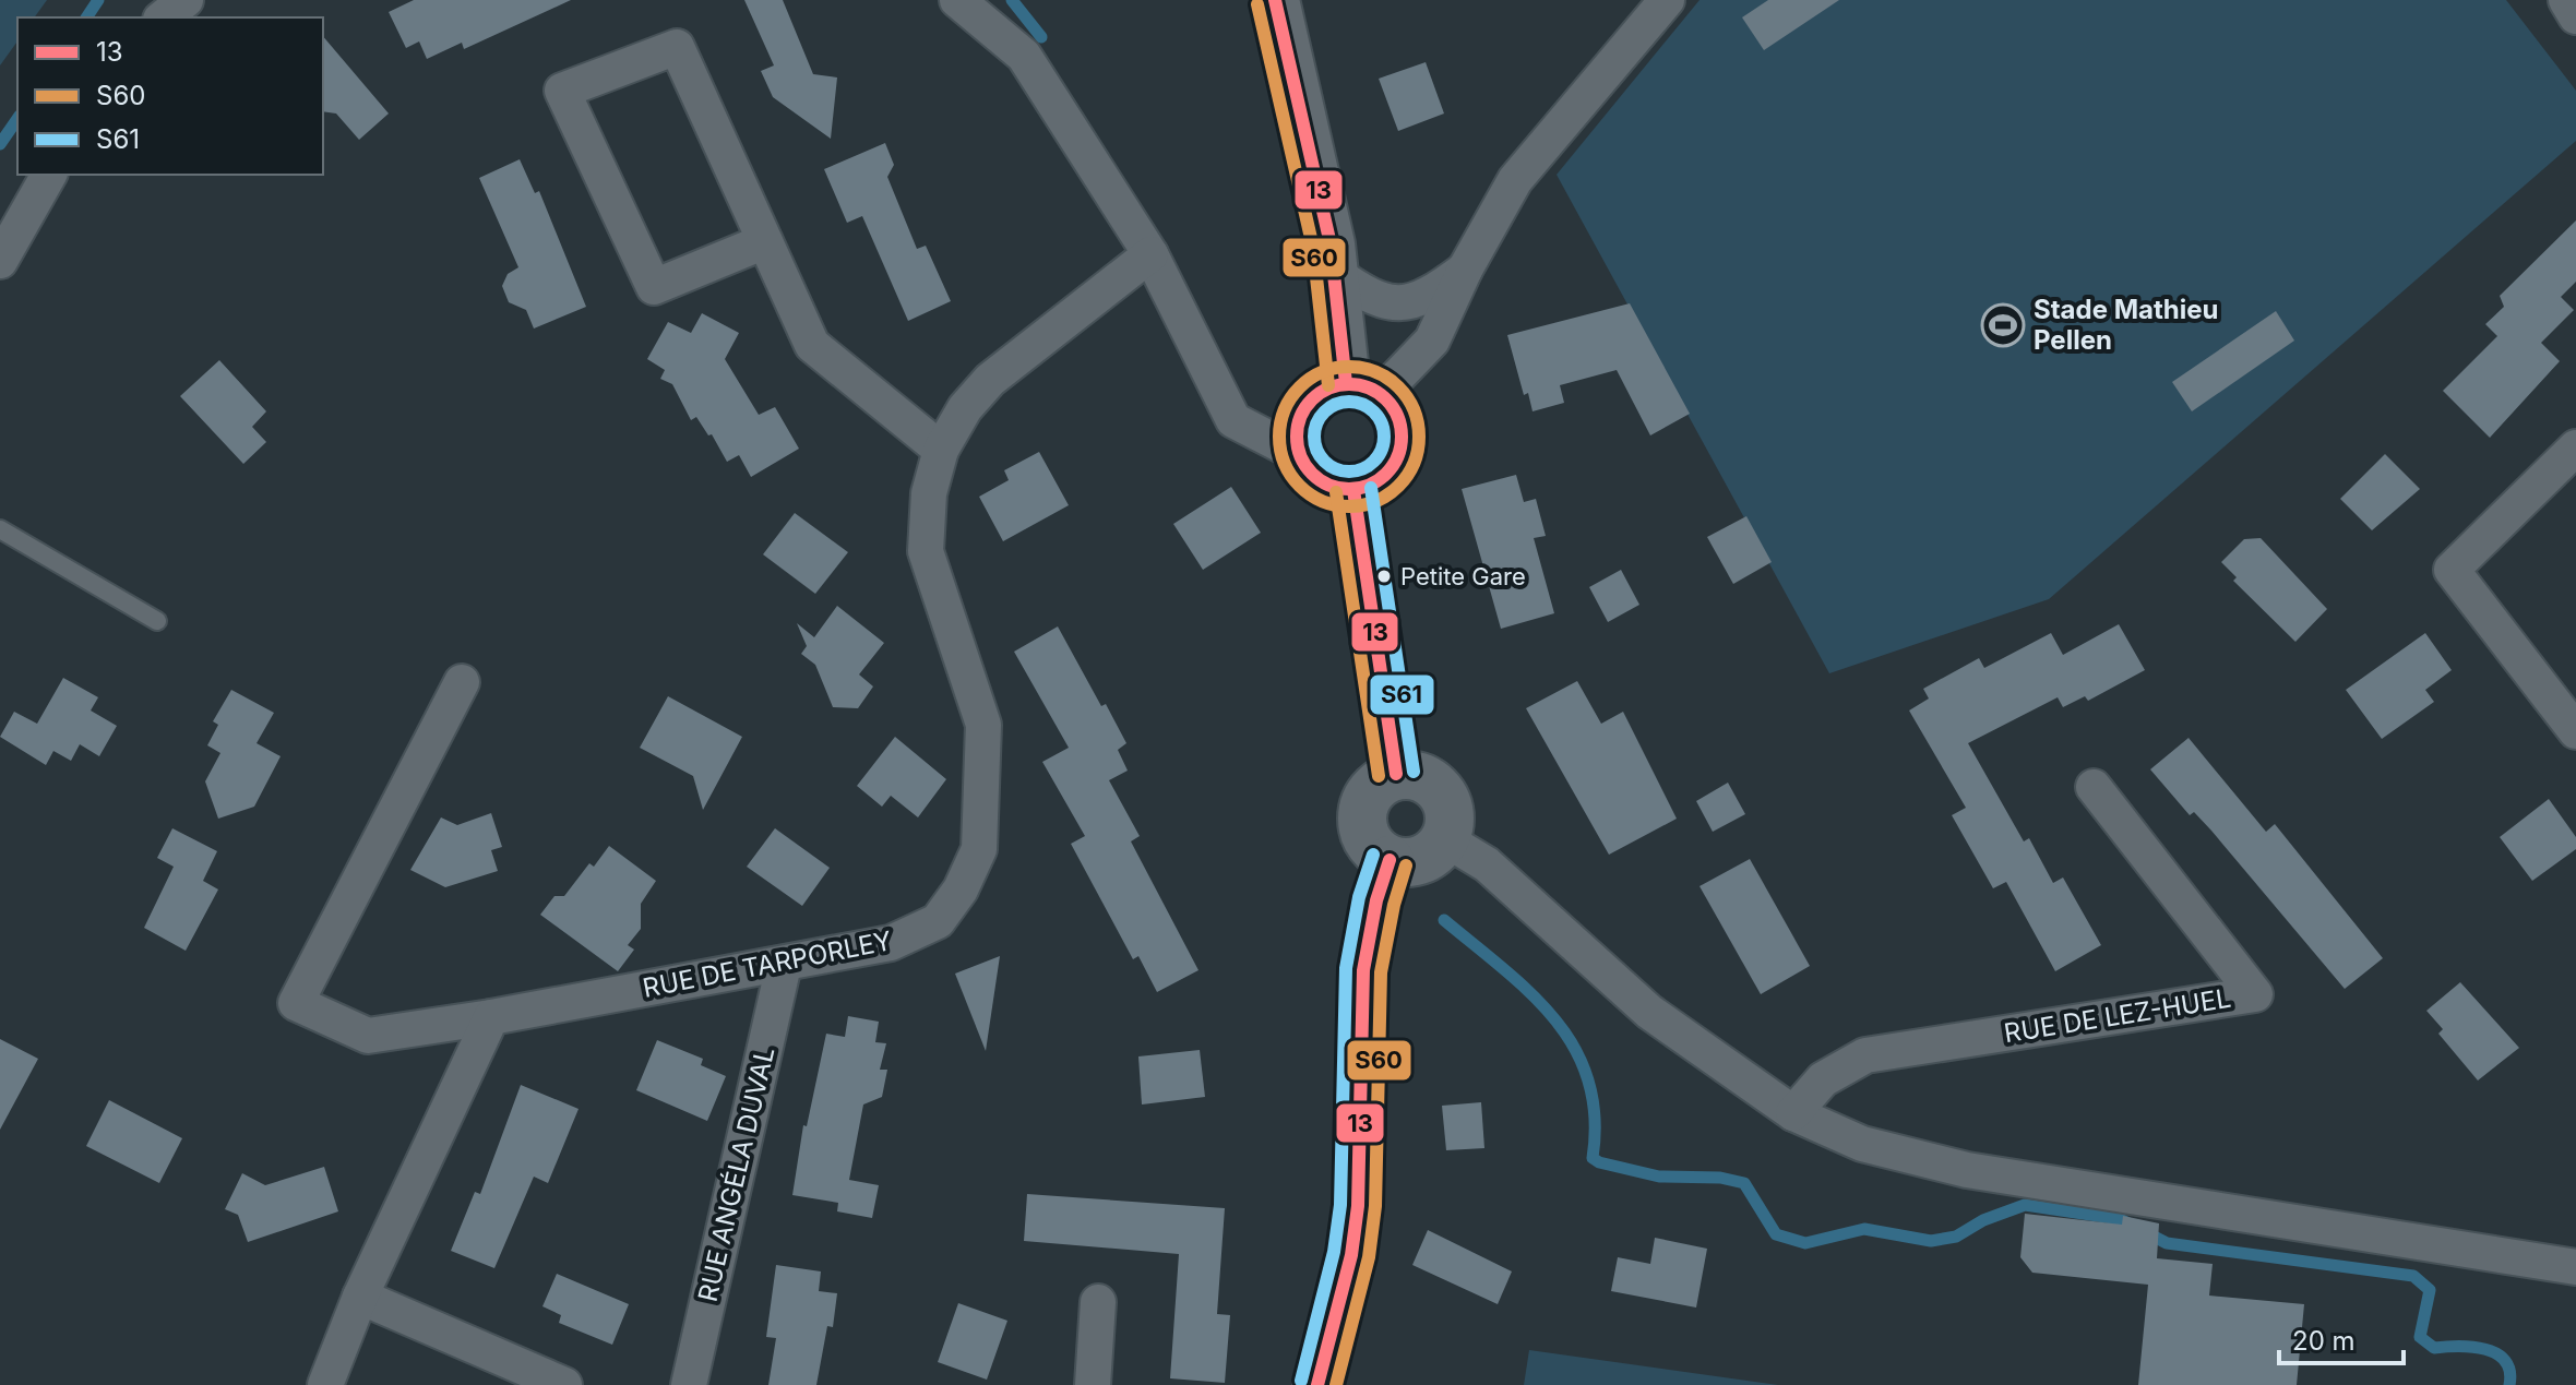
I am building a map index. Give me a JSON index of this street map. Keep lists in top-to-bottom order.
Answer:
{
  "streets": {
    "street": ["RUE DE TARPORLEY", "RUE DE LEZ-HUEL", "RUE ANGÉLA DUVAL"]
  },
  "crossings": [
    ["RUE DE TARPORLEY", "RUE ANGÉLA DUVAL"]
  ],
  "places": {
    "sports": ["Stade Mathieu Pellen"],
    "other": ["Petite Gare"]
  },
  "lines": ["transit line 13", "transit line S60", "transit line S61"],
  "legend": ["13", "S60", "S61"],
  "scale_bar": "20 m"
}
